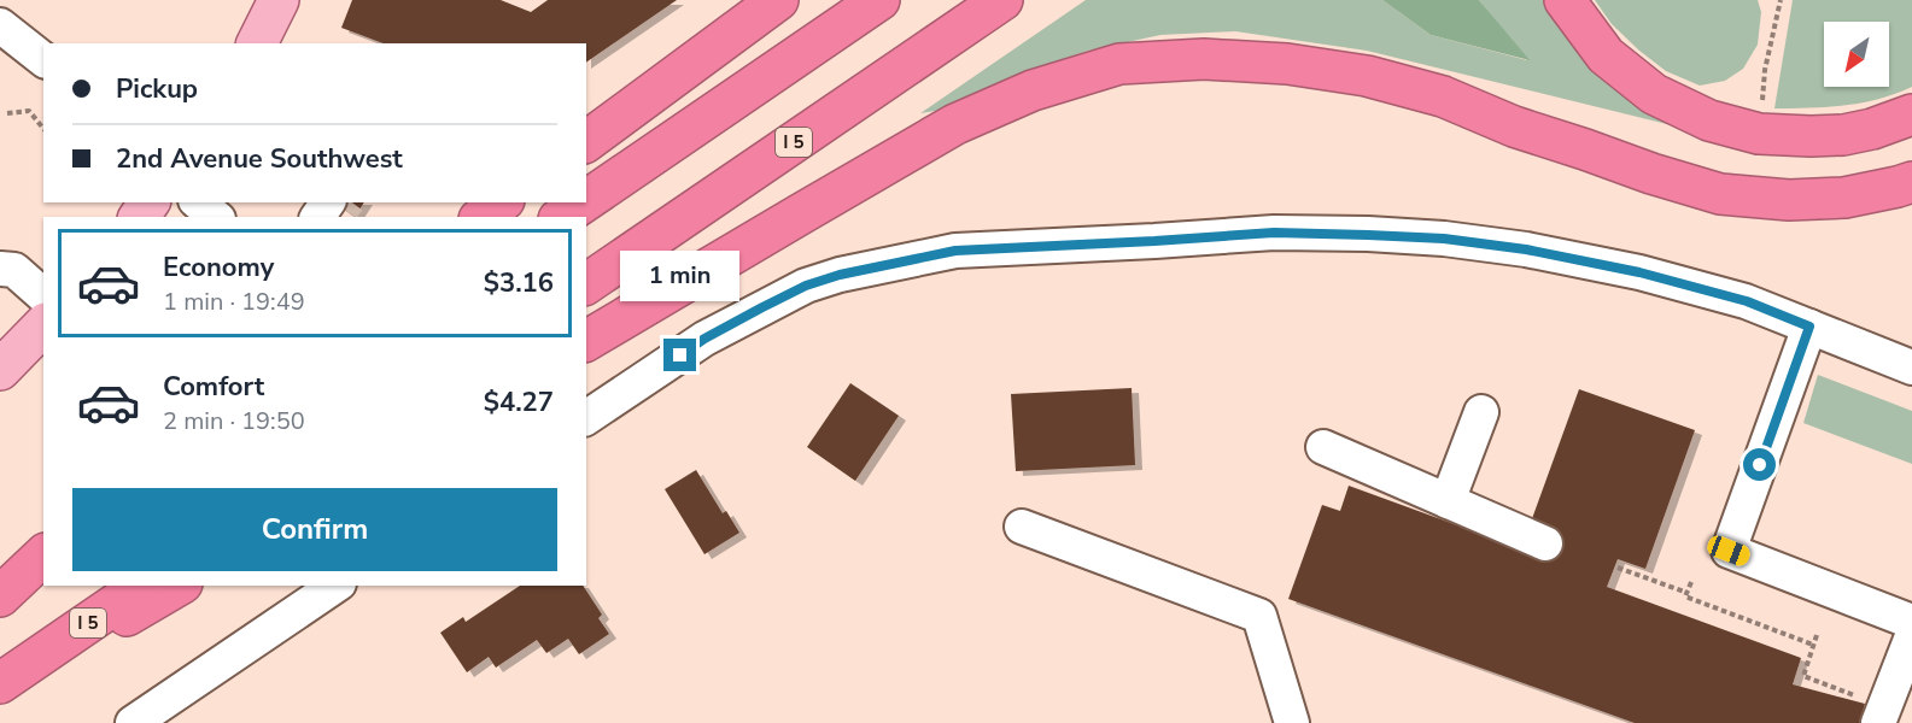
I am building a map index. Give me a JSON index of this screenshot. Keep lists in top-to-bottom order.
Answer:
{
  "streets": {
    "highway": ["I 5"]
  },
  "north": "bottom left",
  "page": {
    "banner": ["Pickup", "2nd Avenue Southwest"],
    "list": [
      {
        "name": "Economy",
        "note": "1 min · 19:49",
        "value": "$3.16"
      },
      {
        "name": "Comfort",
        "note": "2 min · 19:50",
        "value": "$4.27"
      }
    ],
    "bubble": "1 min",
    "buttons": "Confirm"
  }
}
